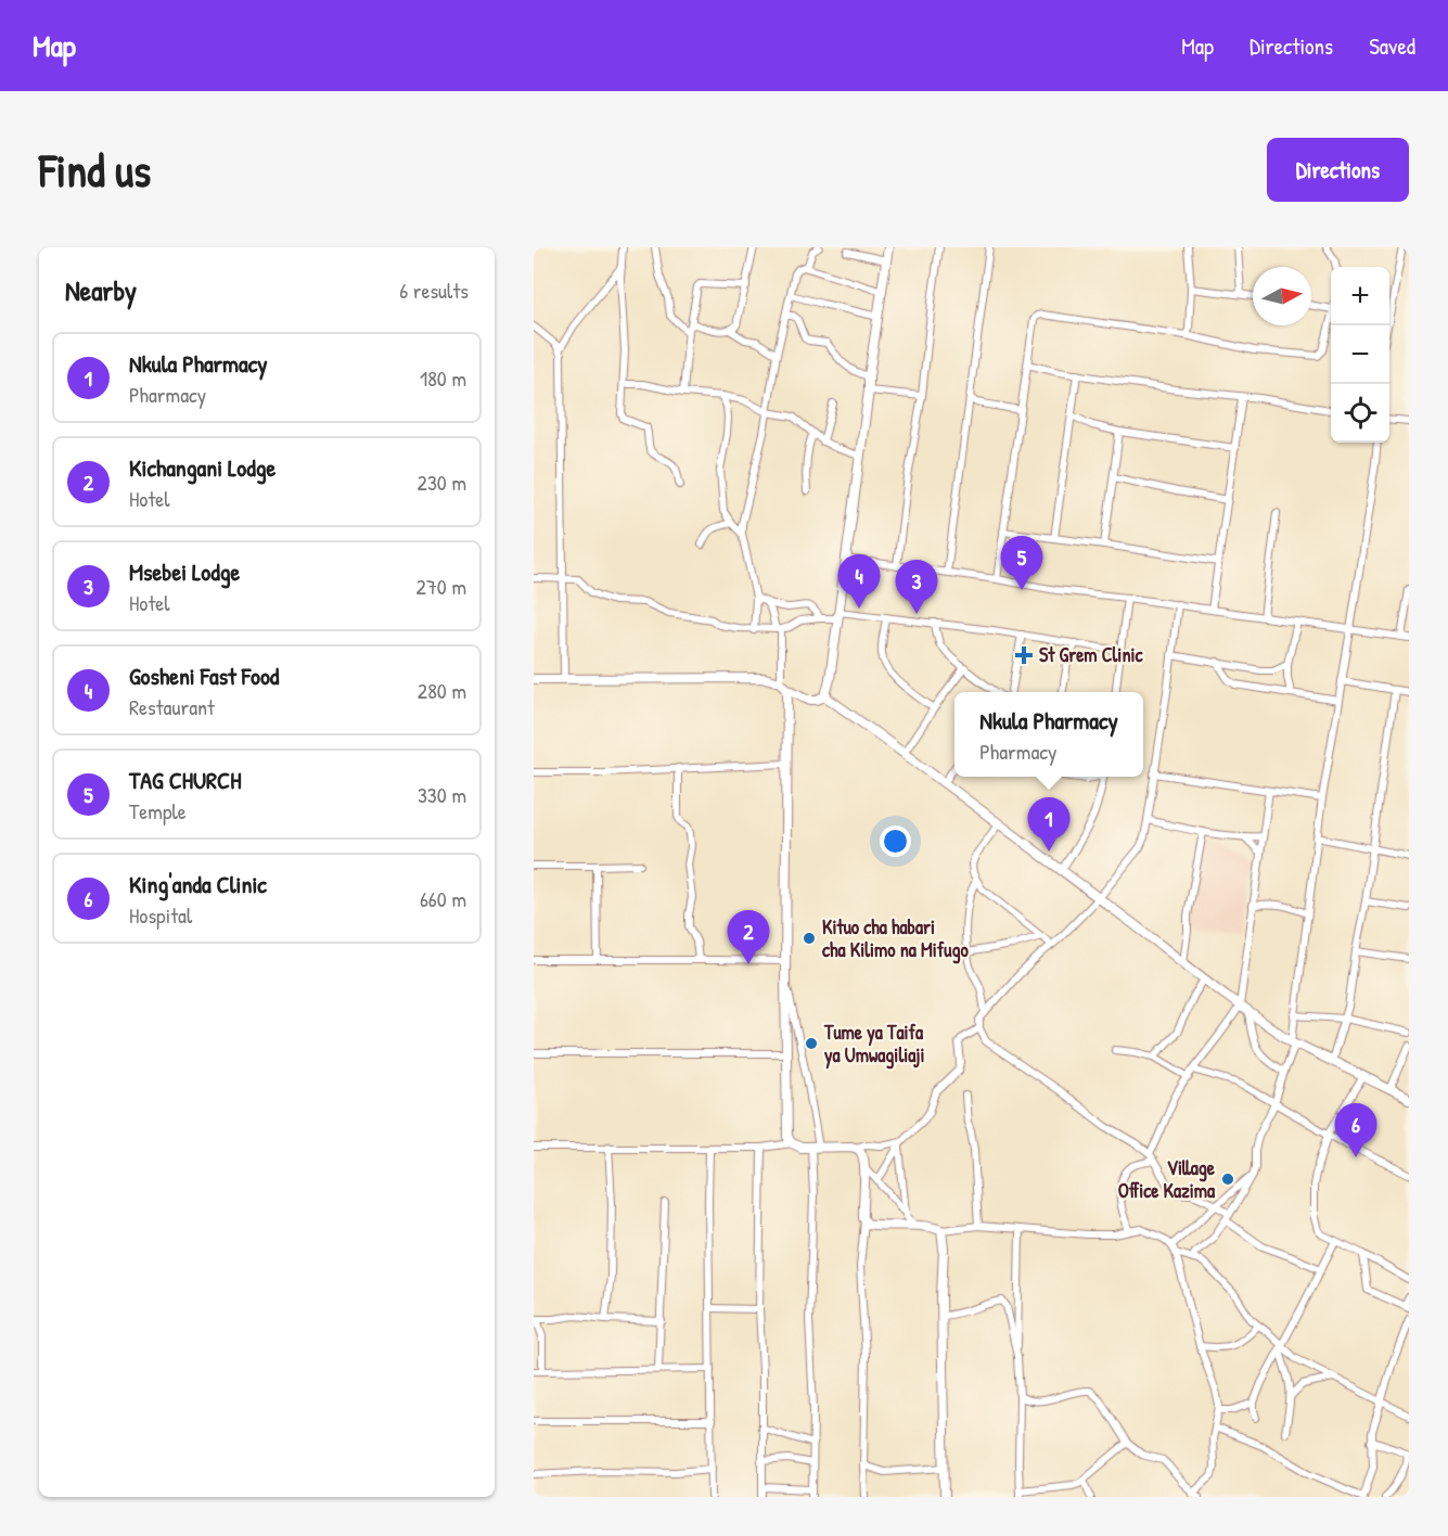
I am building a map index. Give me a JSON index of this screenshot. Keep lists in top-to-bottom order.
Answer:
{
  "places": {
    "health": ["St Grem Clinic"],
    "other": ["Kituo cha habari cha Kilimo na Mifugo", "Tume ya Taifa ya Umwagiliaji", "Village Office Kazima"]
  },
  "north": "right",
  "page": {
    "header": "Map",
    "nav": ["Map", "Directions", "Saved"],
    "buttons": "Directions",
    "title": "Find us",
    "heading": ["Nearby", "6 results"],
    "map_buttons": ["+", "−"],
    "list": [
      {
        "mark": "1",
        "name": "Nkula Pharmacy",
        "note": "Pharmacy",
        "value": "180 m"
      },
      {
        "mark": "2",
        "name": "Kichangani Lodge",
        "note": "Hotel",
        "value": "230 m"
      },
      {
        "mark": "3",
        "name": "Msebei Lodge",
        "note": "Hotel",
        "value": "270 m"
      },
      {
        "mark": "4",
        "name": "Gosheni Fast Food",
        "note": "Restaurant",
        "value": "280 m"
      },
      {
        "mark": "5",
        "name": "TAG CHURCH",
        "note": "Temple",
        "value": "330 m"
      },
      {
        "mark": "6",
        "name": "King'anda Clinic",
        "note": "Hospital",
        "value": "660 m"
      }
    ],
    "pins": [
      "5",
      "4",
      "3",
      "1",
      "2",
      "6"
    ],
    "popup": ["Nkula Pharmacy", "Pharmacy"]
  }
}
